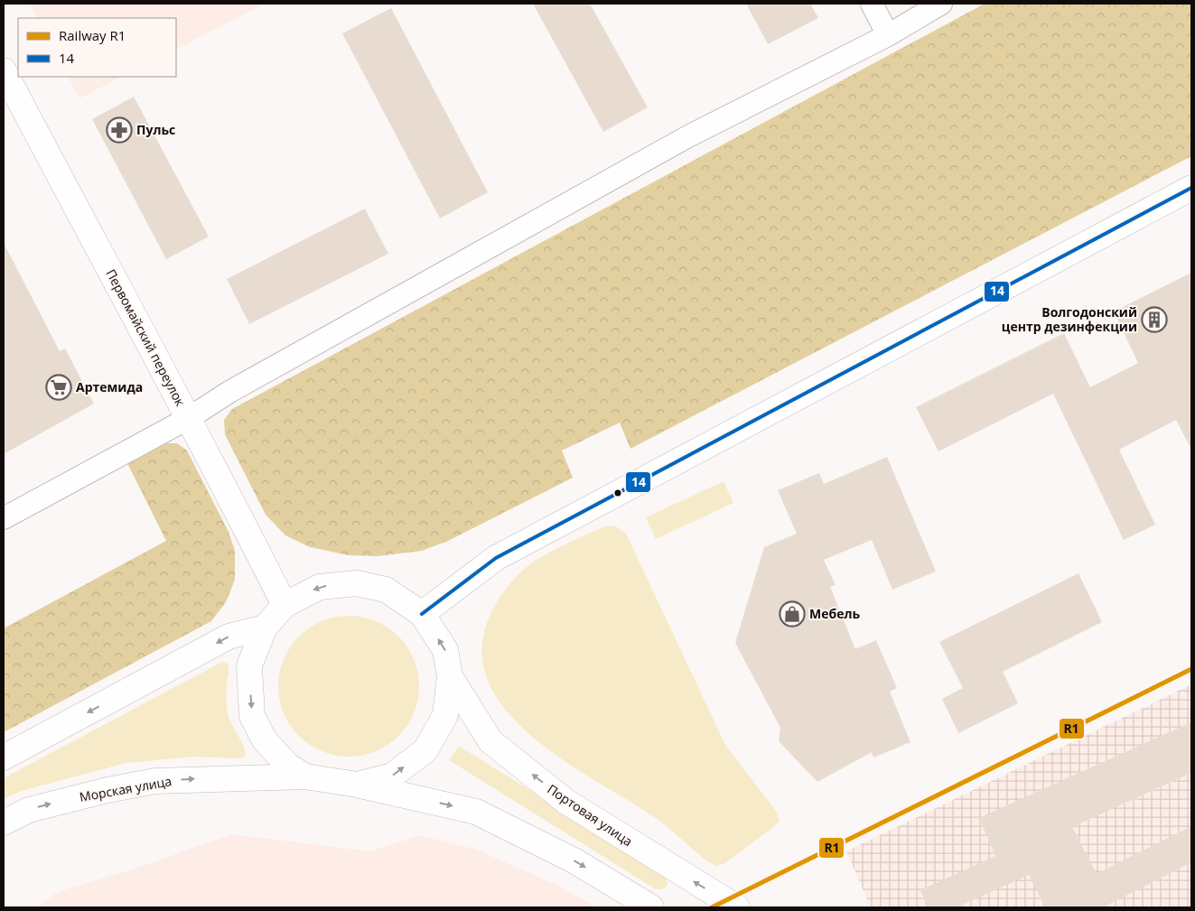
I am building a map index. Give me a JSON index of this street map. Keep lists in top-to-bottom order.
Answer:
{
  "streets": {
    "main road": ["Первомайский переулок", "Морская улица", "Портовая улица"]
  },
  "places": {
    "pharmacy": ["Пульс"],
    "building": ["Волгодонский центр дезинфекции"],
    "supermarket": ["Артемида"],
    "shop": ["Мебель"]
  },
  "lines": ["transit line 14", "rail line R1"],
  "legend": ["Railway R1", "14"]
}
